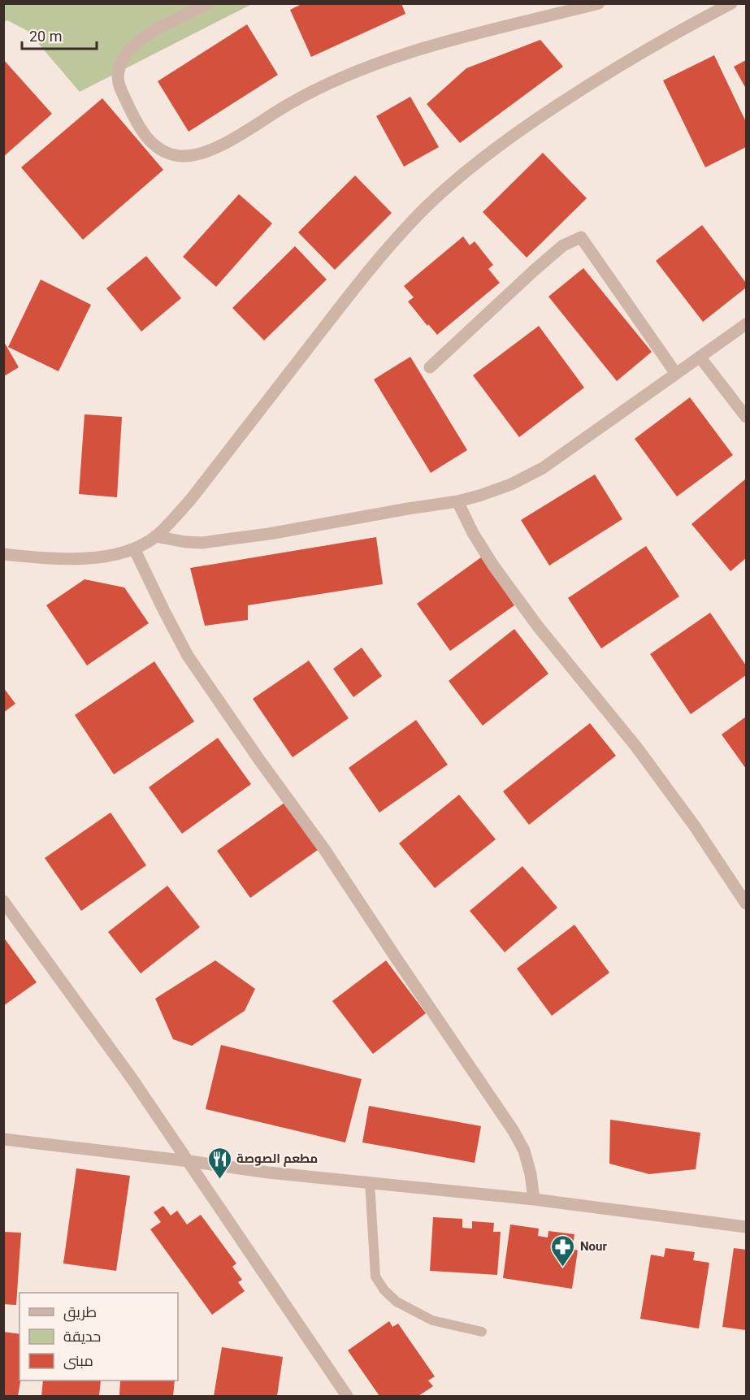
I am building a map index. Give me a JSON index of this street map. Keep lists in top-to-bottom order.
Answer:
{
  "places": {
    "restaurant": ["مطعم الصوصة"],
    "pharmacy": ["Nour"]
  },
  "legend": ["طريق", "حديقة", "مبنى"],
  "scale_bar": "20 m"
}
